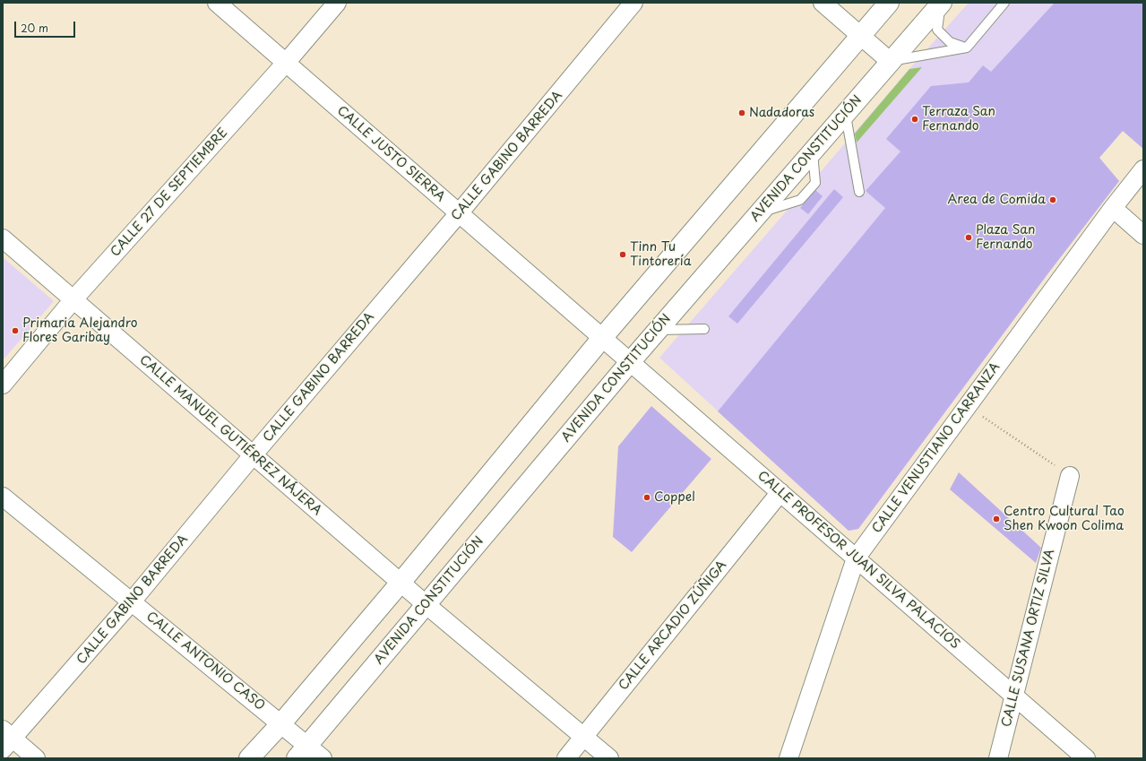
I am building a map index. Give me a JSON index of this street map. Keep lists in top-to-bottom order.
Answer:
{
  "streets": {
    "street": [
      "CALLE JUSTO SIERRA",
      "CALLE GABINO BARREDA",
      "AVENIDA CONSTITUCIÓN",
      "CALLE 27 DE SEPTIEMBRE",
      "CALLE MANUEL GUTIÉRREZ NÁJERA",
      "CALLE VENUSTIANO CARRANZA",
      "CALLE PROFESOR JUAN SILVA PALACIOS",
      "CALLE ARCADIO ZÚÑIGA",
      "CALLE SUSANA ORTIZ SILVA",
      "CALLE ANTONIO CASO"
    ]
  },
  "crossings": [
    ["CALLE JUSTO SIERRA", "CALLE GABINO BARREDA"],
    ["CALLE JUSTO SIERRA", "AVENIDA CONSTITUCIÓN"],
    ["CALLE JUSTO SIERRA", "CALLE 27 DE SEPTIEMBRE"],
    ["CALLE JUSTO SIERRA", "CALLE PROFESOR JUAN SILVA PALACIOS"],
    ["CALLE GABINO BARREDA", "CALLE MANUEL GUTIÉRREZ NÁJERA"],
    ["CALLE GABINO BARREDA", "CALLE ANTONIO CASO"],
    ["AVENIDA CONSTITUCIÓN", "CALLE MANUEL GUTIÉRREZ NÁJERA"],
    ["AVENIDA CONSTITUCIÓN", "CALLE PROFESOR JUAN SILVA PALACIOS"],
    ["AVENIDA CONSTITUCIÓN", "CALLE ANTONIO CASO"],
    ["CALLE 27 DE SEPTIEMBRE", "CALLE MANUEL GUTIÉRREZ NÁJERA"],
    ["CALLE MANUEL GUTIÉRREZ NÁJERA", "CALLE ARCADIO ZÚÑIGA"],
    ["CALLE VENUSTIANO CARRANZA", "CALLE PROFESOR JUAN SILVA PALACIOS"],
    ["CALLE PROFESOR JUAN SILVA PALACIOS", "CALLE ARCADIO ZÚÑIGA"],
    ["CALLE PROFESOR JUAN SILVA PALACIOS", "CALLE SUSANA ORTIZ SILVA"]
  ],
  "places": [
    "Nadadoras",
    "Terraza San Fernando",
    "Area de Comida",
    "Plaza San Fernando",
    "Tinn Tu Tintorería",
    "Primaria Alejandro Flores Garibay",
    "Coppel",
    "Centro Cultural Tao Shen Kwoon Colima"
  ],
  "scale_bar": "20 m"
}
